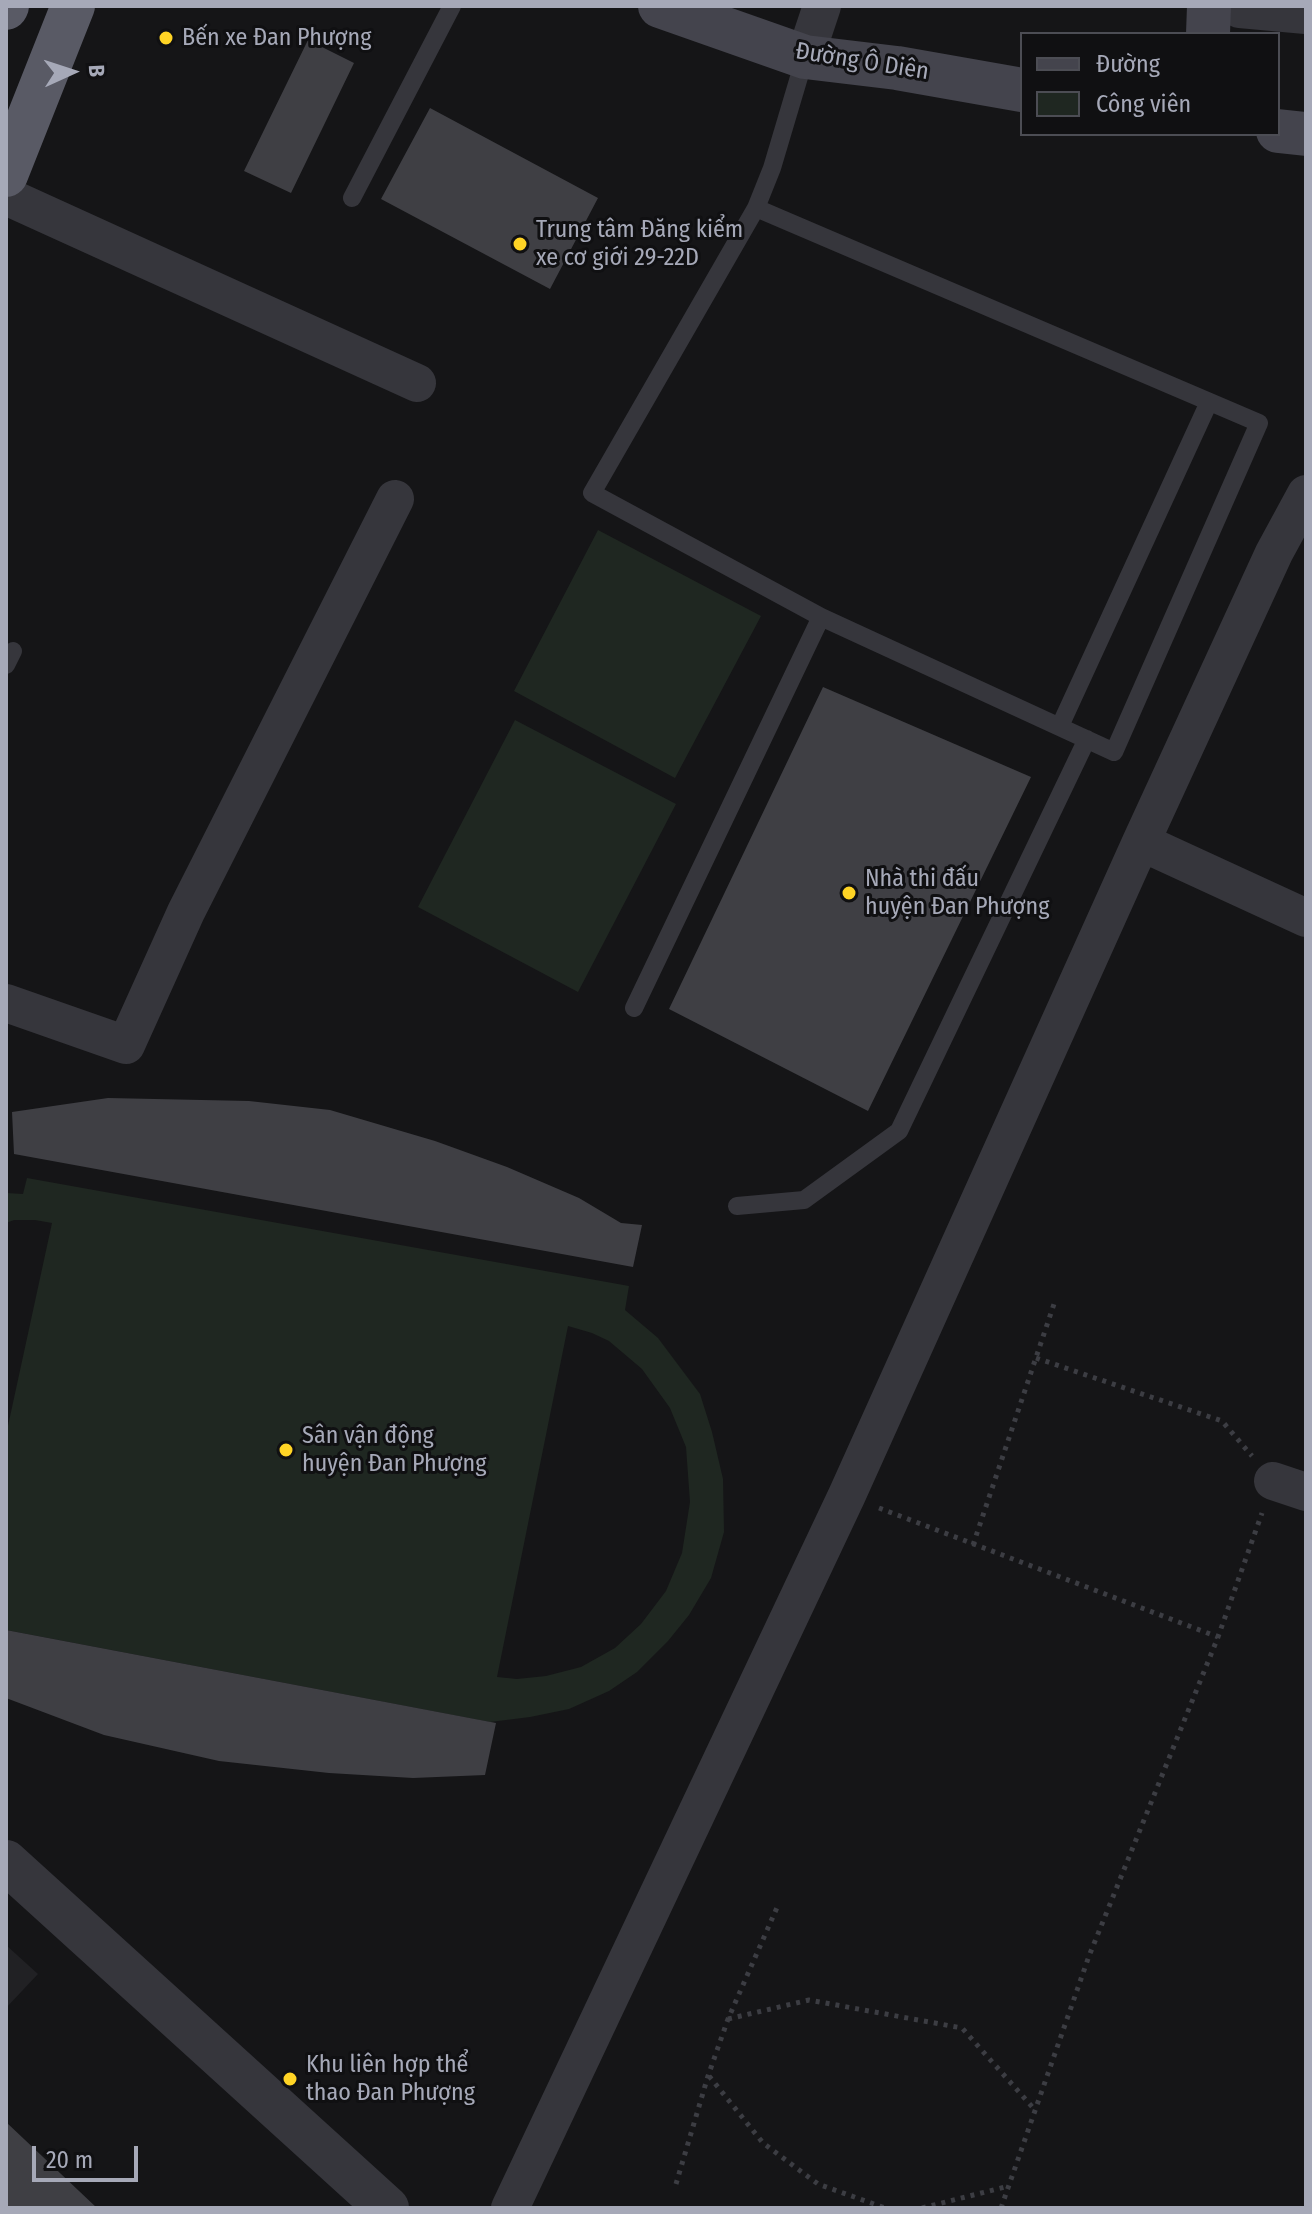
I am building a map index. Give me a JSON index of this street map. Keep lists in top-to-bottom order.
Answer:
{
  "streets": {
    "main road": ["Đường Ô Diên"]
  },
  "places": [
    "Bến xe Đan Phượng",
    "Trung tâm Đăng kiểm xe cơ giới 29-22D",
    "Nhà thi đấu huyện Đan Phượng",
    "Sân vận động huyện Đan Phượng",
    "Khu liên hợp thể thao Đan Phượng"
  ],
  "legend": ["Đường", "Công viên"],
  "scale_bar": "20 m",
  "north": "right"
}
